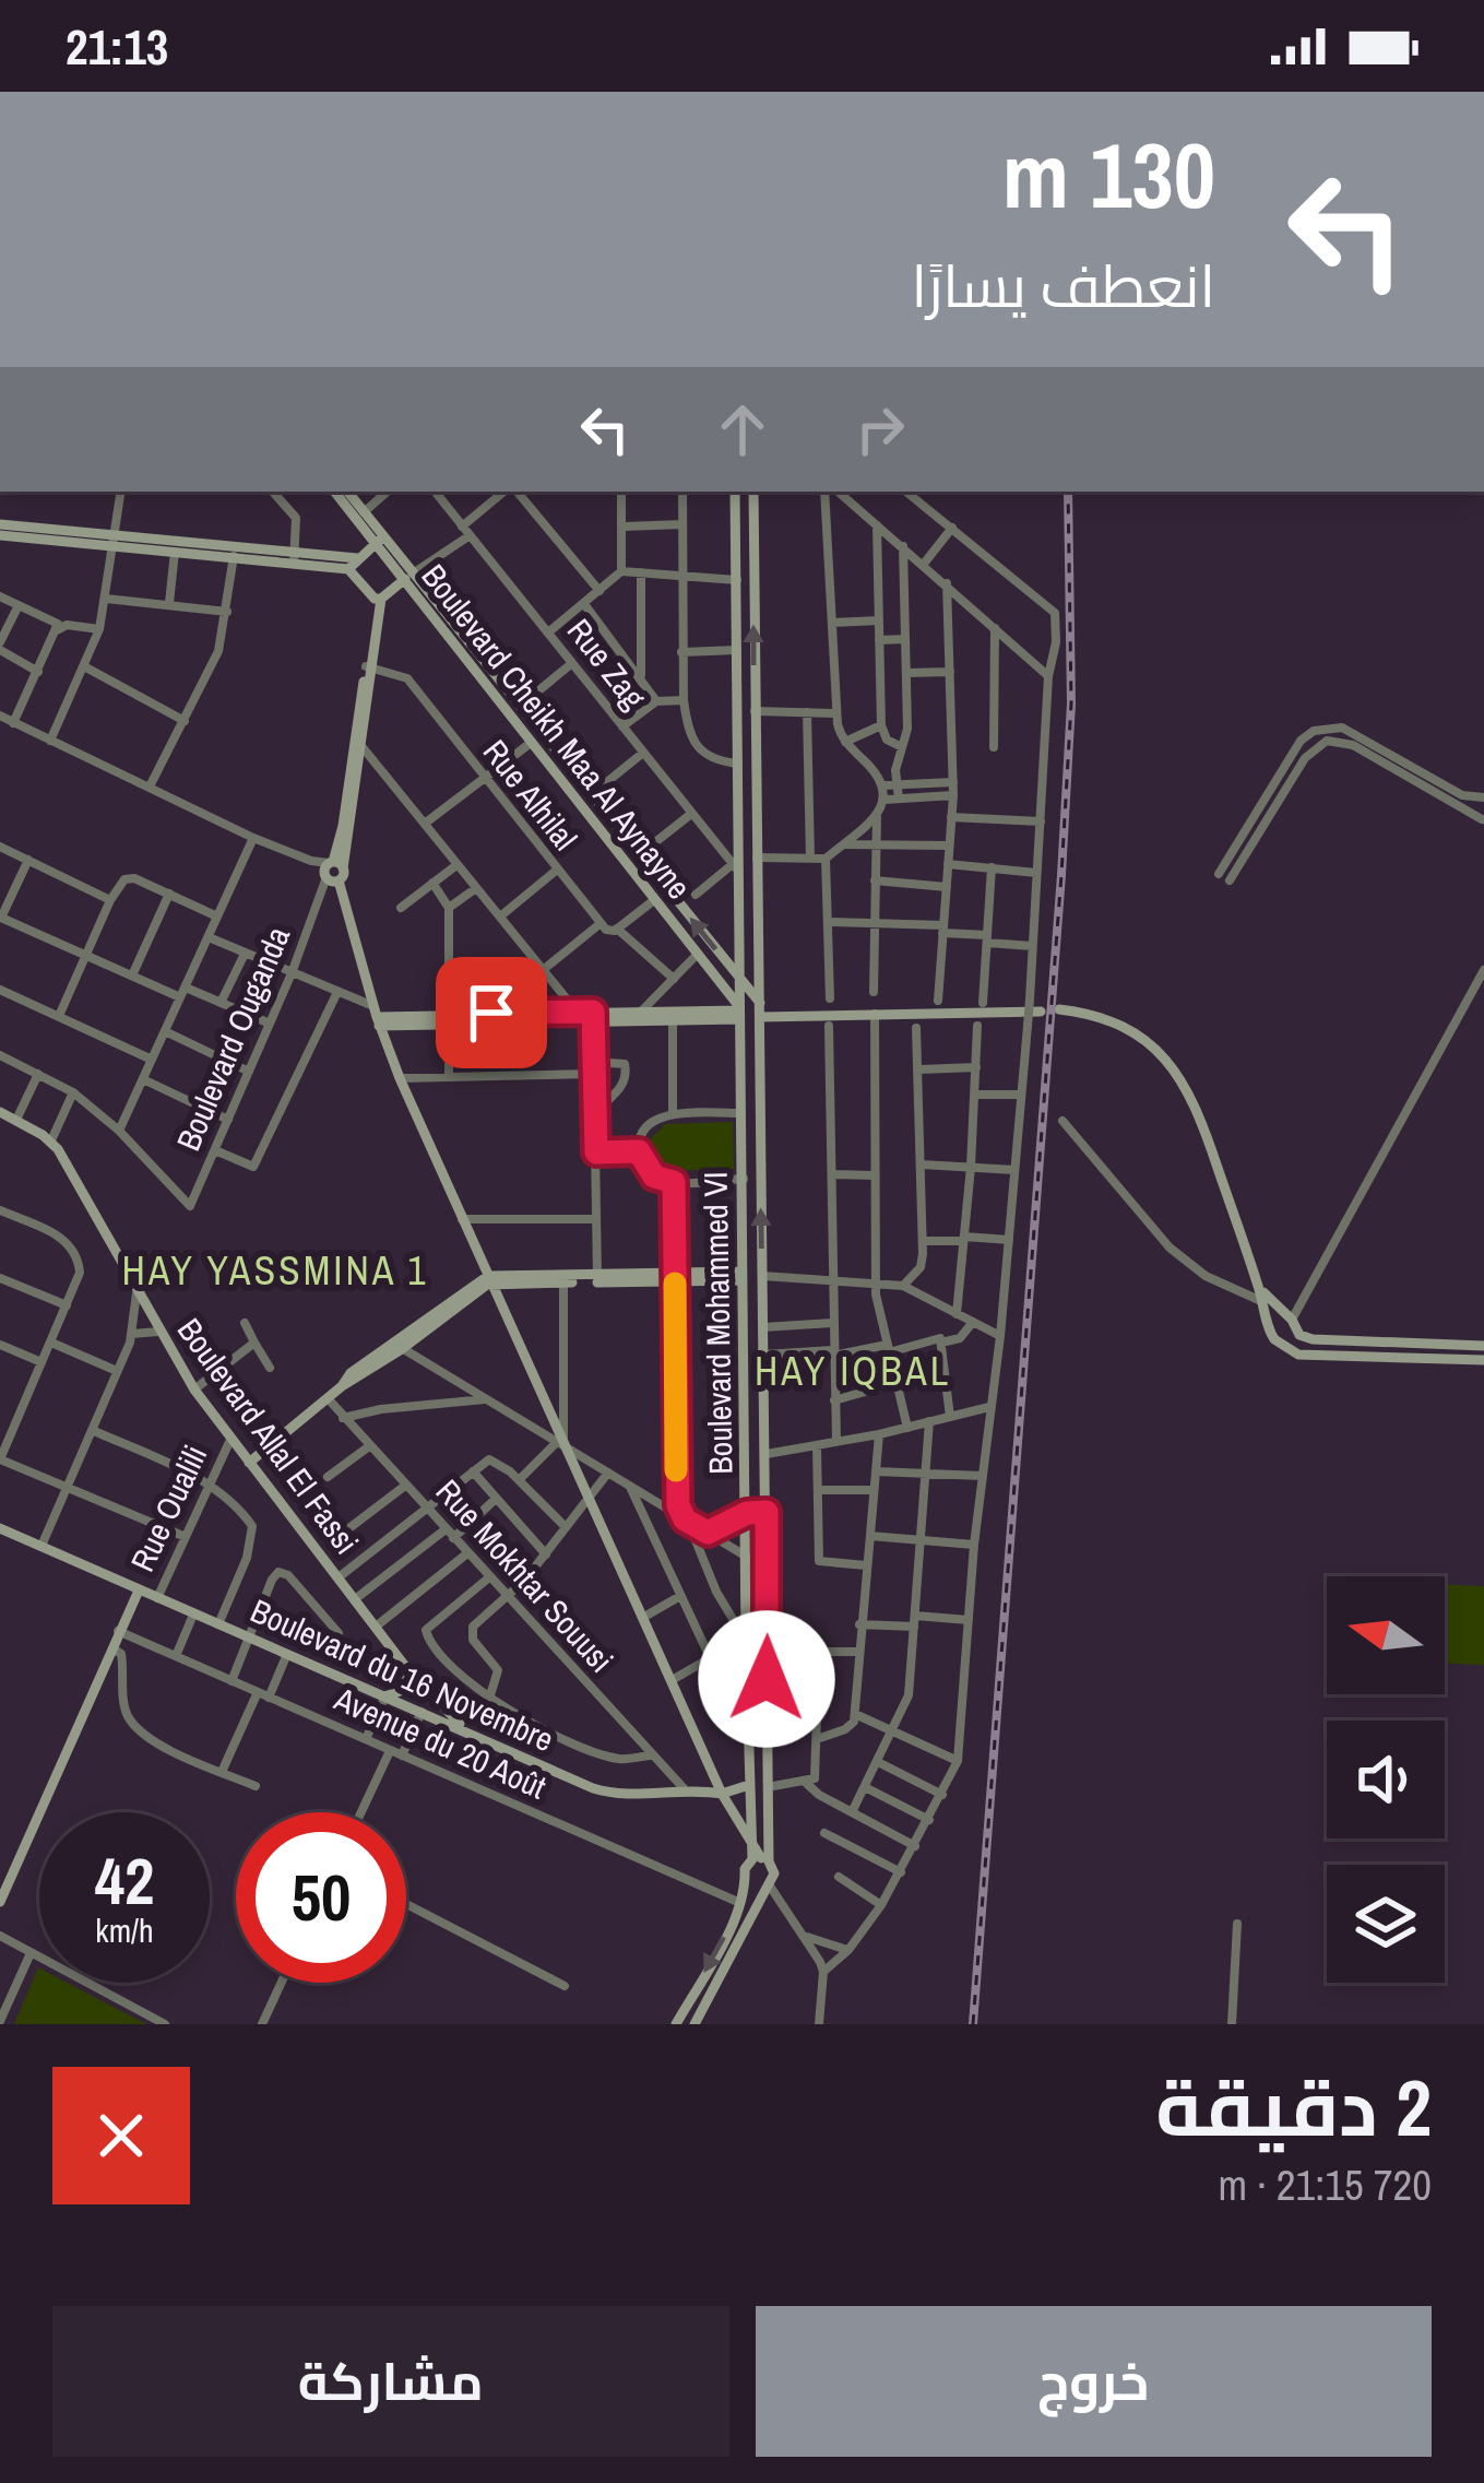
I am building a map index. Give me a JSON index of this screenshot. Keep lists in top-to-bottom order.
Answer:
{
  "streets": {
    "street": [
      "Rue Zag",
      "Boulevard Cheikh Maa Al Aynayne",
      "Rue Alhilal",
      "Boulevard Ouganda",
      "Boulevard Mohammed VI",
      "Boulevard Allal El Fassi",
      "Rue Oualili",
      "Rue Mokhtar Souusi",
      "Boulevard du 16 Novembre",
      "Avenue du 20 Août"
    ]
  },
  "crossings": [
    ["Rue Zag", "Boulevard Mohammed VI"],
    ["Boulevard Cheikh Maa Al Aynayne", "Boulevard Mohammed VI"],
    ["Rue Alhilal", "Boulevard Ouganda"],
    ["Boulevard Allal El Fassi", "Rue Oualili"],
    ["Boulevard Allal El Fassi", "Boulevard du 16 Novembre"],
    ["Rue Oualili", "Boulevard du 16 Novembre"],
    ["Rue Mokhtar Souusi", "Boulevard du 16 Novembre"]
  ],
  "districts": ["HAY YASSMINA 1", "HAY IQBAL"],
  "north": "left",
  "page": {
    "status": "21:13",
    "turn": ["130 m", "انعطف يسارًا"],
    "speed": "42 km/h",
    "limit": "50",
    "heading": ["2 دقيقة", "720 m · 21:15"],
    "buttons": ["خروج", "مشاركة"]
  }
}
